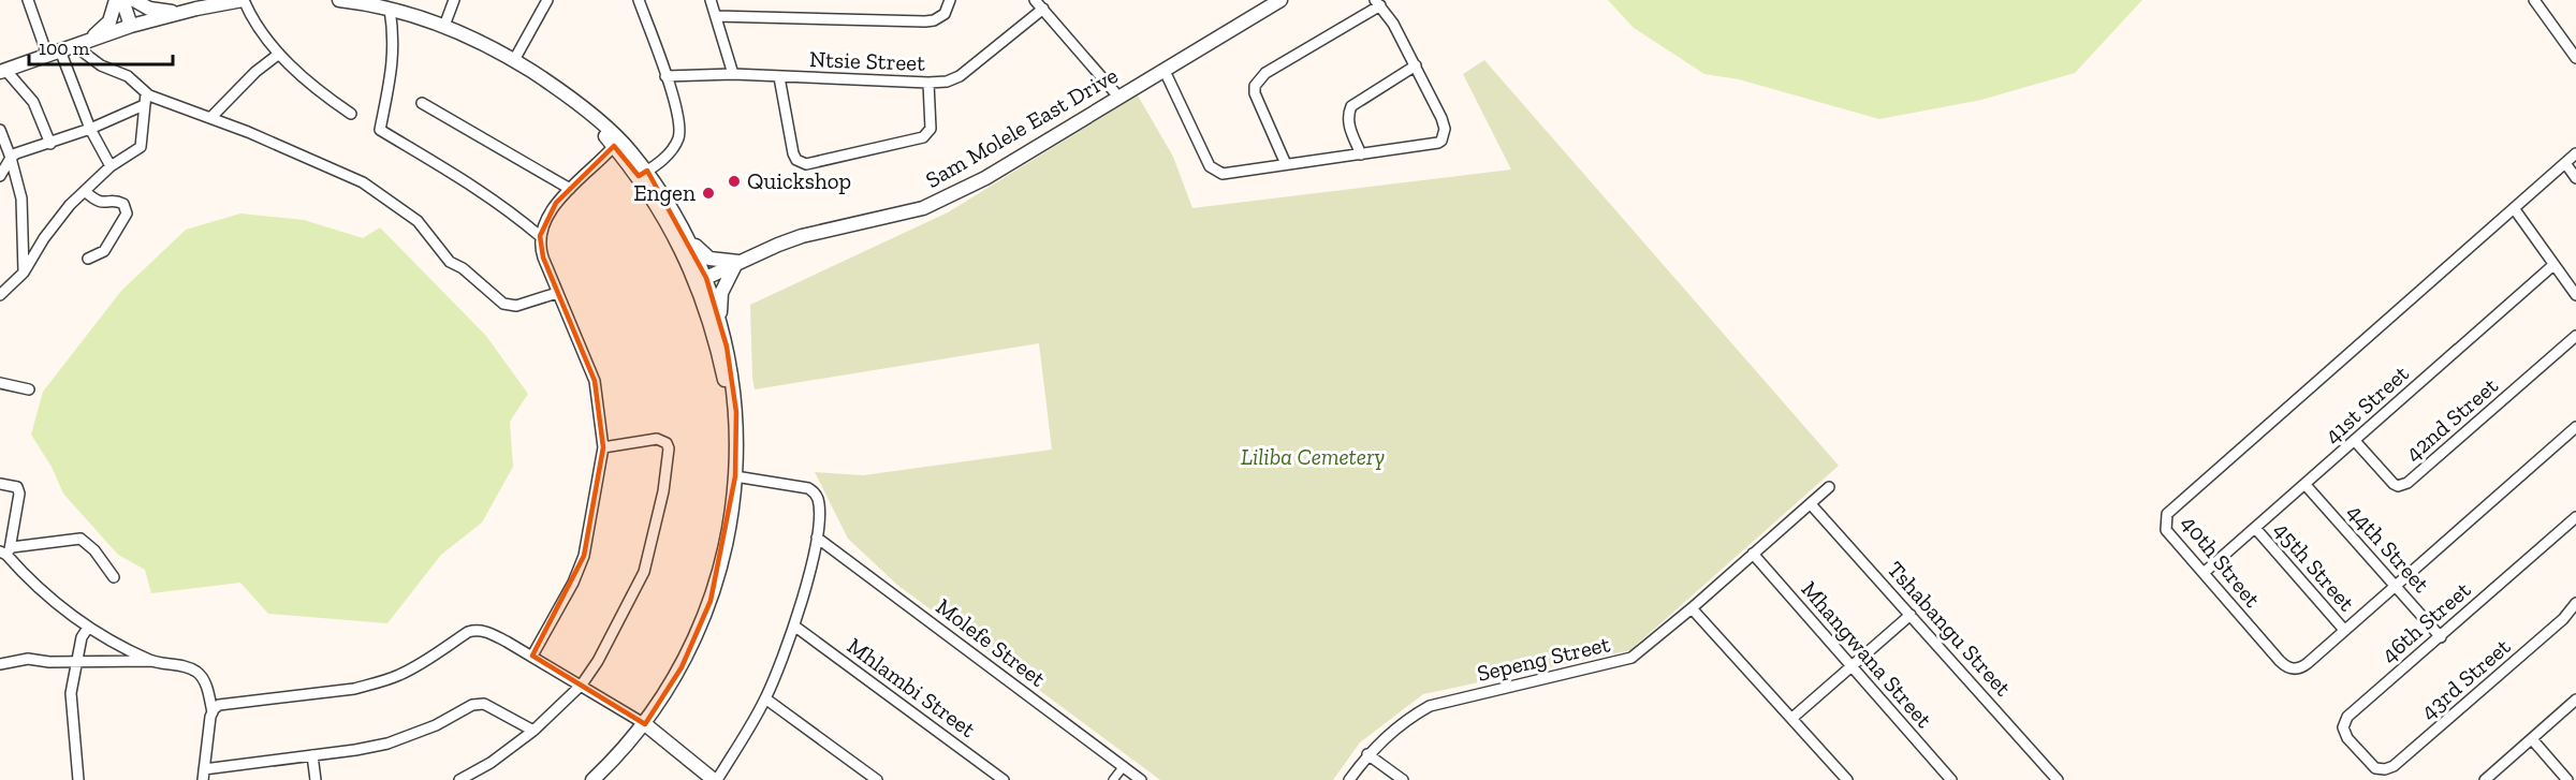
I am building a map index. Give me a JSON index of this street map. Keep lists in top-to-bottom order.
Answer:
{
  "streets": {
    "street": [
      "Ntsie Street",
      "Sam Molele East Drive",
      "41st Street",
      "42nd Street",
      "44th Street",
      "40th Street",
      "45th Street",
      "46th Street",
      "Tshabangu Street",
      "Molefe Street",
      "Mhangwana Street",
      "Sepeng Street",
      "43rd Street",
      "Mhlambi Street"
    ]
  },
  "crossings": [
    ["41st Street", "42nd Street"],
    ["41st Street", "44th Street"],
    ["41st Street", "40th Street"],
    ["41st Street", "45th Street"],
    ["44th Street", "40th Street"],
    ["44th Street", "46th Street"],
    ["40th Street", "45th Street"],
    ["46th Street", "43rd Street"],
    ["Tshabangu Street", "Sepeng Street"],
    ["Mhangwana Street", "Sepeng Street"]
  ],
  "parks": ["Liliba Cemetery"],
  "places": ["Quickshop", "Engen"],
  "scale_bar": "100 m"
}
